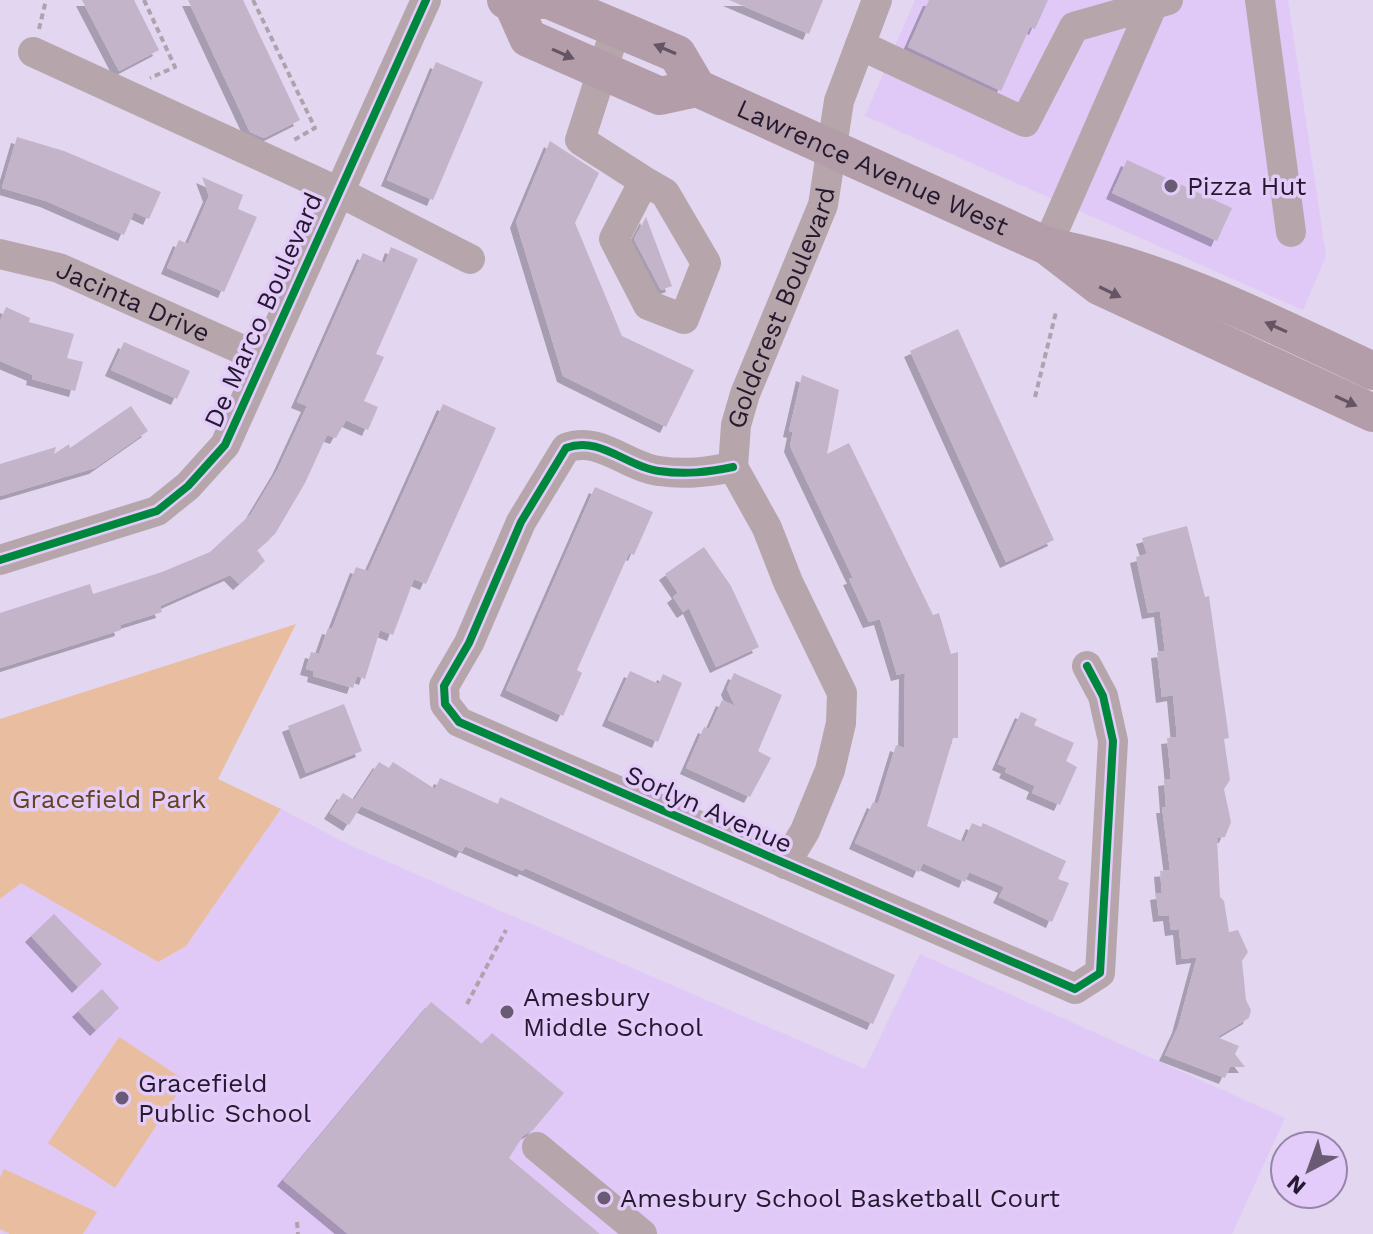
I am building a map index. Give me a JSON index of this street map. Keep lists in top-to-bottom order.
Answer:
{
  "streets": {
    "main road": ["Lawrence Avenue West"],
    "street": [
      "Jacinta Drive",
      "Goldcrest Boulevard",
      "De Marco Boulevard",
      "Sorlyn Avenue"
    ]
  },
  "crossings": [
    ["Lawrence Avenue West", "Goldcrest Boulevard"],
    ["Jacinta Drive", "De Marco Boulevard"],
    ["Goldcrest Boulevard", "Sorlyn Avenue"]
  ],
  "parks": ["Gracefield Park"],
  "places": [
    "Pizza Hut",
    "Amesbury Middle School",
    "Gracefield Public School",
    "Amesbury School Basketball Court"
  ],
  "north": "bottom left"
}
